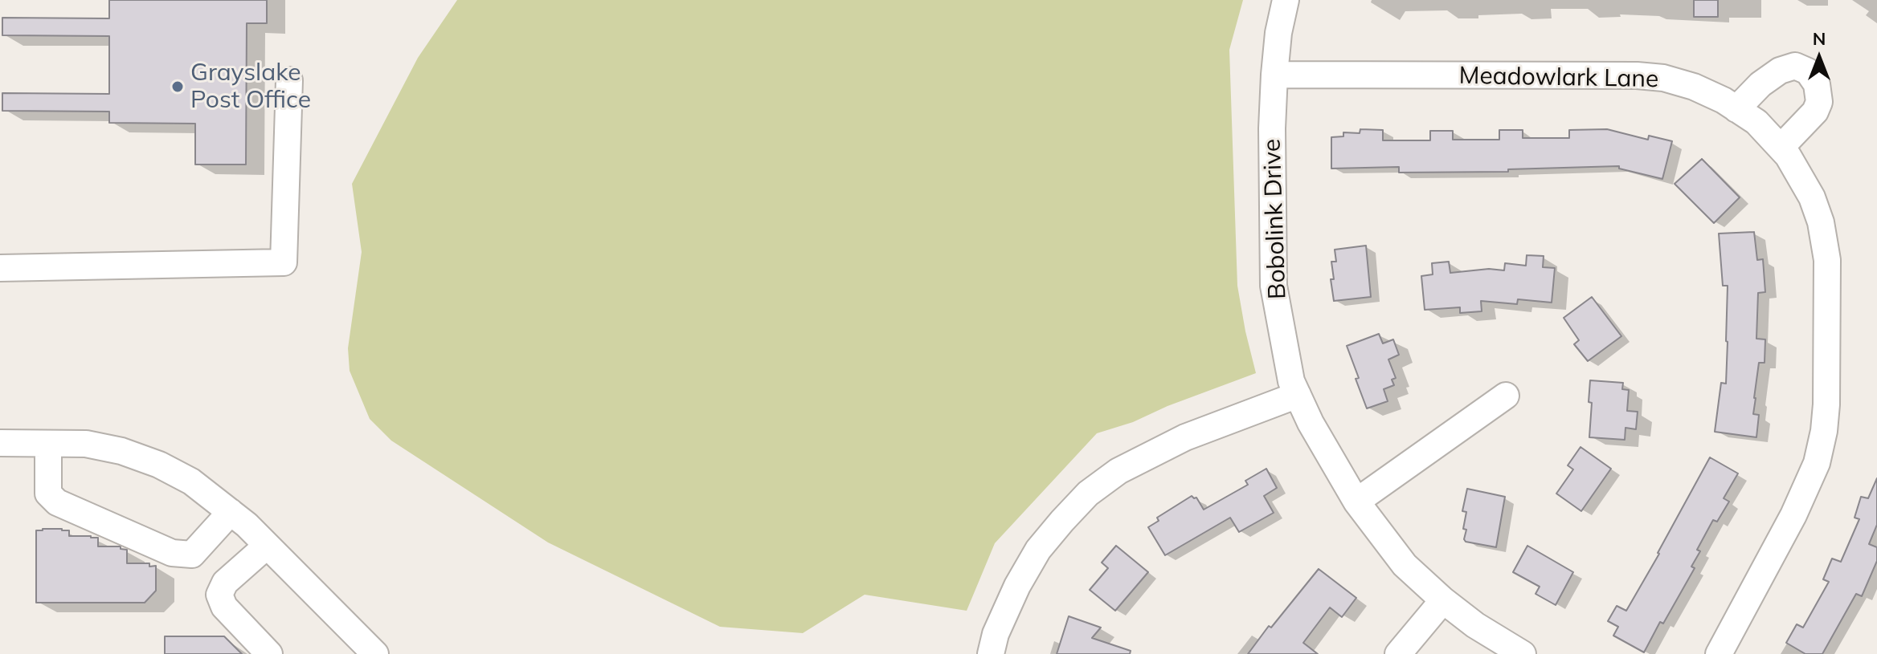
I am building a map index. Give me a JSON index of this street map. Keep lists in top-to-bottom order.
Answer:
{
  "streets": {
    "street": ["Meadowlark Lane", "Bobolink Drive"]
  },
  "crossings": [
    ["Meadowlark Lane", "Bobolink Drive"]
  ],
  "places": ["Grayslake Post Office"],
  "north": "top"
}
